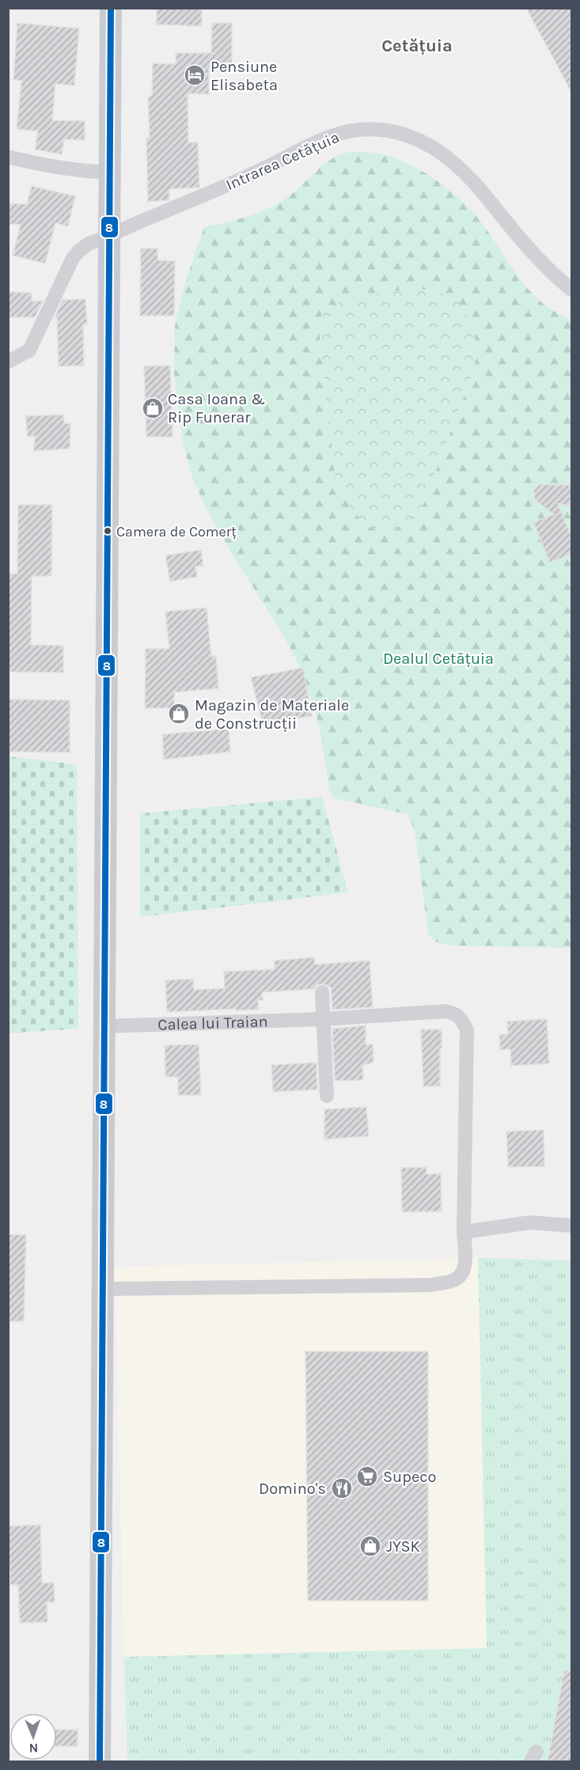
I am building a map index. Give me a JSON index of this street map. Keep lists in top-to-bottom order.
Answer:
{
  "streets": {
    "street": ["Intrarea Cetățuia", "Calea lui Traian"]
  },
  "districts": ["Cetățuia"],
  "parks": ["Dealul Cetățuia"],
  "places": {
    "hotel": ["Pensiune Elisabeta"],
    "shop": ["Casa Ioana & Rip Funerar", "Magazin de Materiale de Construcții", "JYSK"],
    "other": ["Camera de Comerț"],
    "supermarket": ["Supeco"],
    "restaurant": ["Domino's"]
  },
  "lines": ["transit line 8"],
  "north": "bottom"
}
